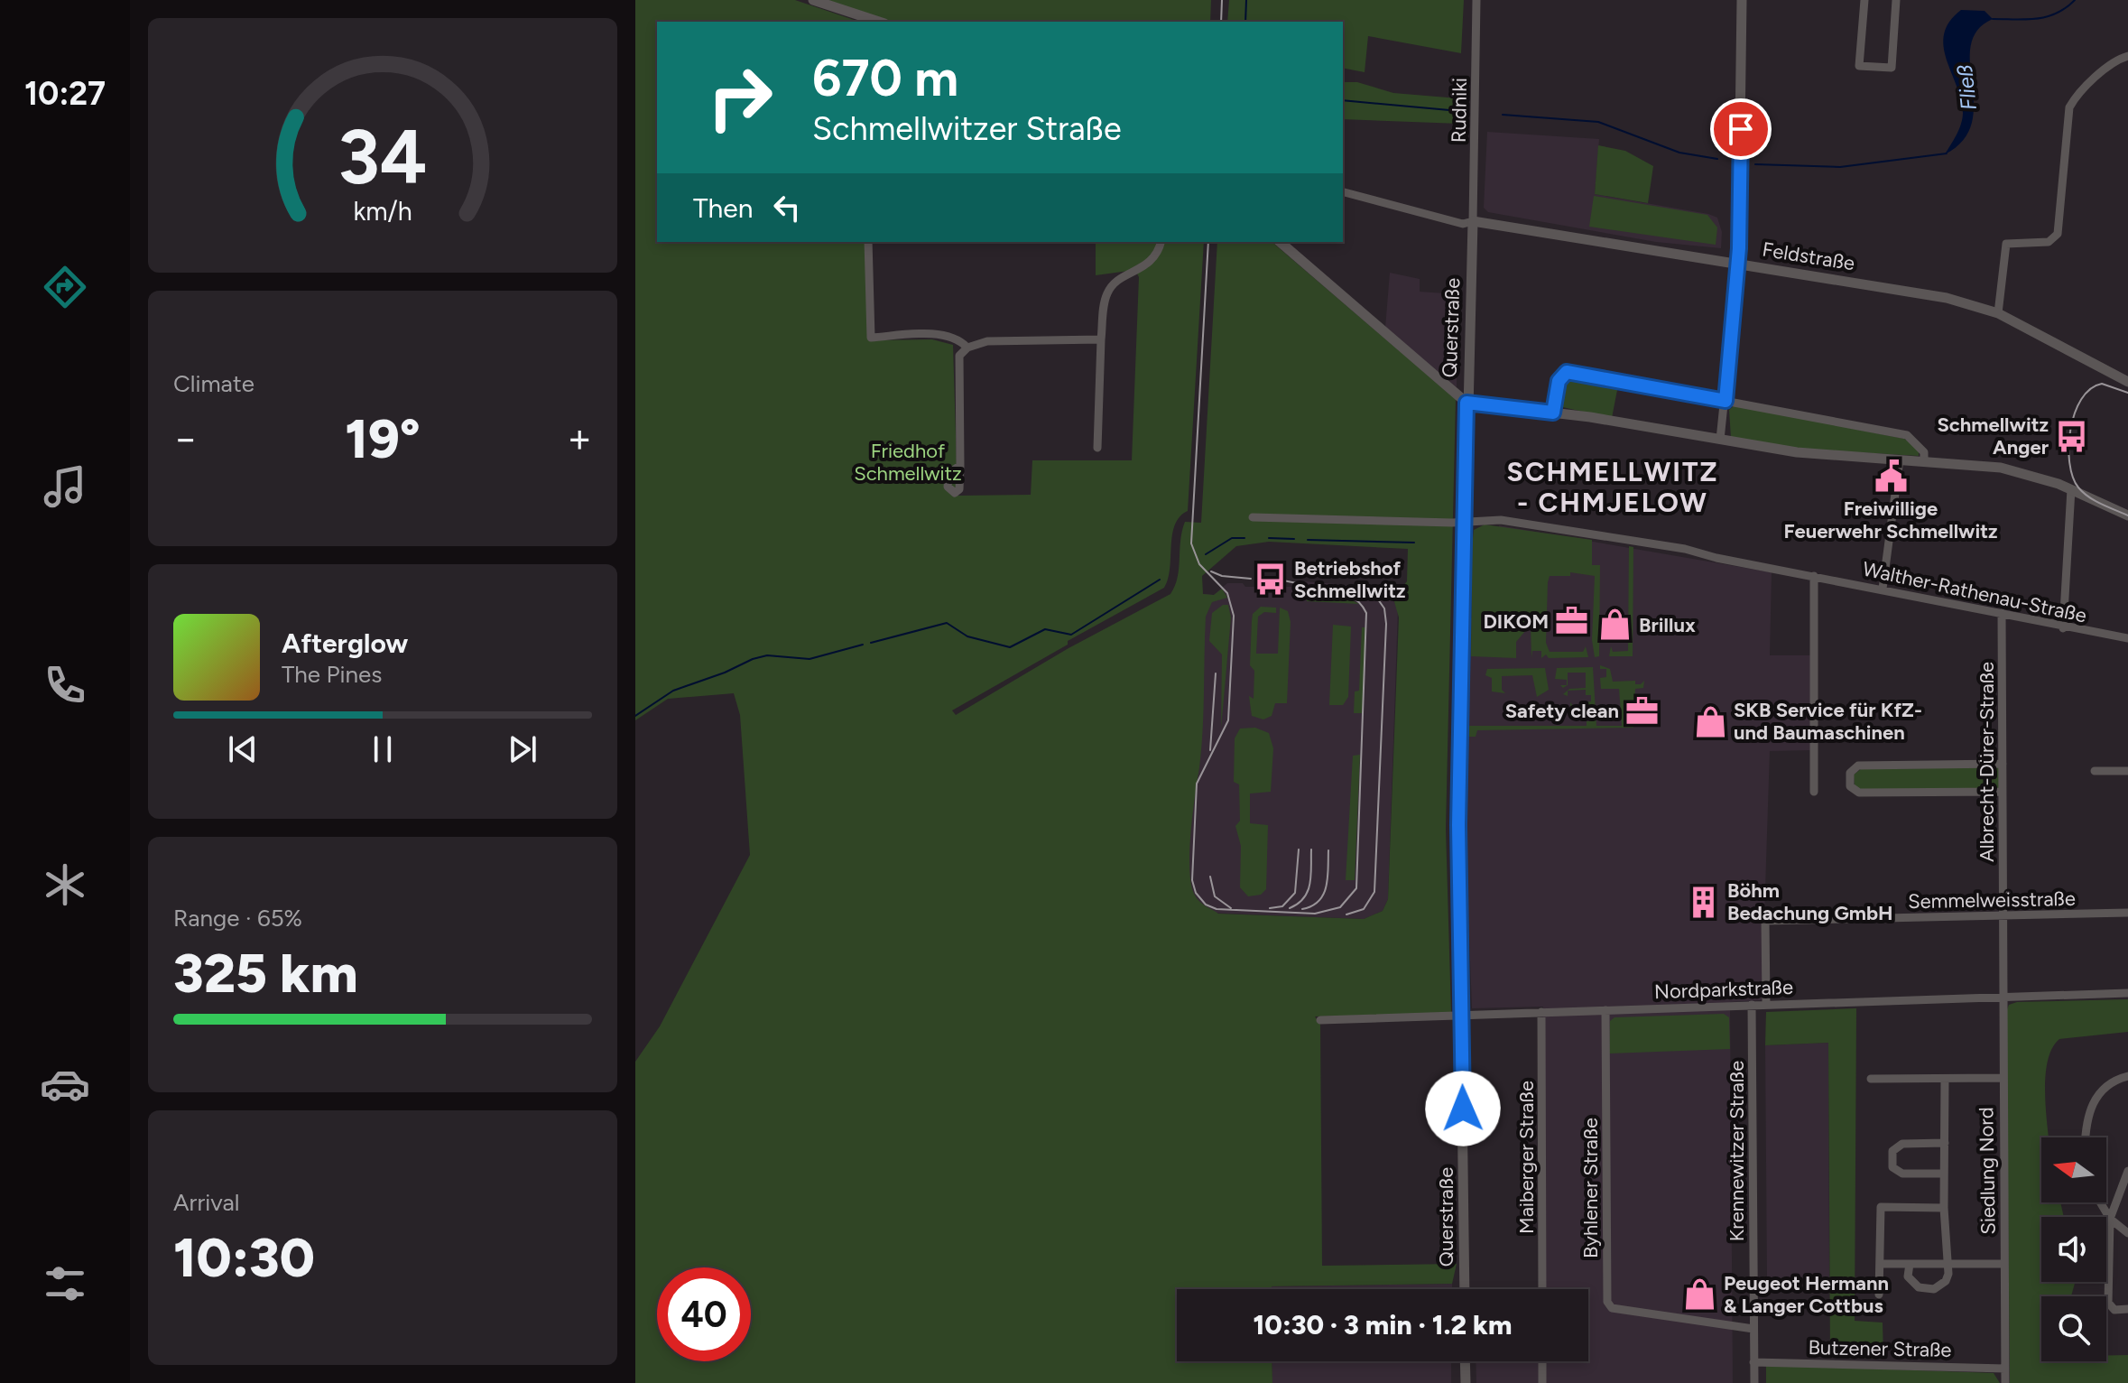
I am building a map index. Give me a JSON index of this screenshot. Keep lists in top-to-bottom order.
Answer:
{
  "streets": {
    "street": [
      "Rudniki",
      "Feldstraße",
      "Querstraße",
      "Walther-Rathenau-Straße",
      "Albrecht-Dürer-Straße",
      "Semmelweisstraße",
      "Nordparkstraße",
      "Krennewitzer Straße",
      "Maiberger Straße",
      "Siedlung Nord",
      "Byhlener Straße",
      "Butzener Straße"
    ]
  },
  "crossings": [
    ["Rudniki", "Feldstraße"],
    ["Rudniki", "Querstraße"],
    ["Feldstraße", "Querstraße"],
    ["Querstraße", "Walther-Rathenau-Straße"],
    ["Querstraße", "Nordparkstraße"],
    ["Walther-Rathenau-Straße", "Albrecht-Dürer-Straße"],
    ["Albrecht-Dürer-Straße", "Semmelweisstraße"],
    ["Albrecht-Dürer-Straße", "Nordparkstraße"],
    ["Albrecht-Dürer-Straße", "Siedlung Nord"],
    ["Semmelweisstraße", "Nordparkstraße"],
    ["Nordparkstraße", "Krennewitzer Straße"],
    ["Nordparkstraße", "Maiberger Straße"],
    ["Nordparkstraße", "Siedlung Nord"],
    ["Nordparkstraße", "Byhlener Straße"],
    ["Krennewitzer Straße", "Byhlener Straße"],
    ["Krennewitzer Straße", "Butzener Straße"],
    ["Siedlung Nord", "Butzener Straße"]
  ],
  "districts": ["SCHMELLWITZ - CHMJELOW"],
  "water": ["Fließ"],
  "parks": ["Friedhof Schmellwitz"],
  "places": {
    "bus stop": ["Schmellwitz Anger", "Betriebshof Schmellwitz"],
    "public building": ["Freiwillige Feuerwehr Schmellwitz"],
    "office": ["DIKOM", "Safety clean"],
    "shop": ["Brillux", "SKB Service für KfZ- und Baumaschinen", "Peugeot Hermann & Langer Cottbus"],
    "building": ["Böhm Bedachung GmbH"]
  },
  "north": "left",
  "page": {
    "tabs": "10:27",
    "turn": ["670 m", "Schmellwitzer Straße"],
    "then": "Then",
    "tile": [
      "Climate",
      ["Range · 65%", "325 km"],
      ["Arrival", "10:30"]
    ],
    "heat": ["−", "19°", "+"],
    "song": ["Afterglow", "The Pines"],
    "limit": "40",
    "trip": "10:30 · 3 min · 1.2 km",
    "gauge": ["34", "km/h"]
  }
}
